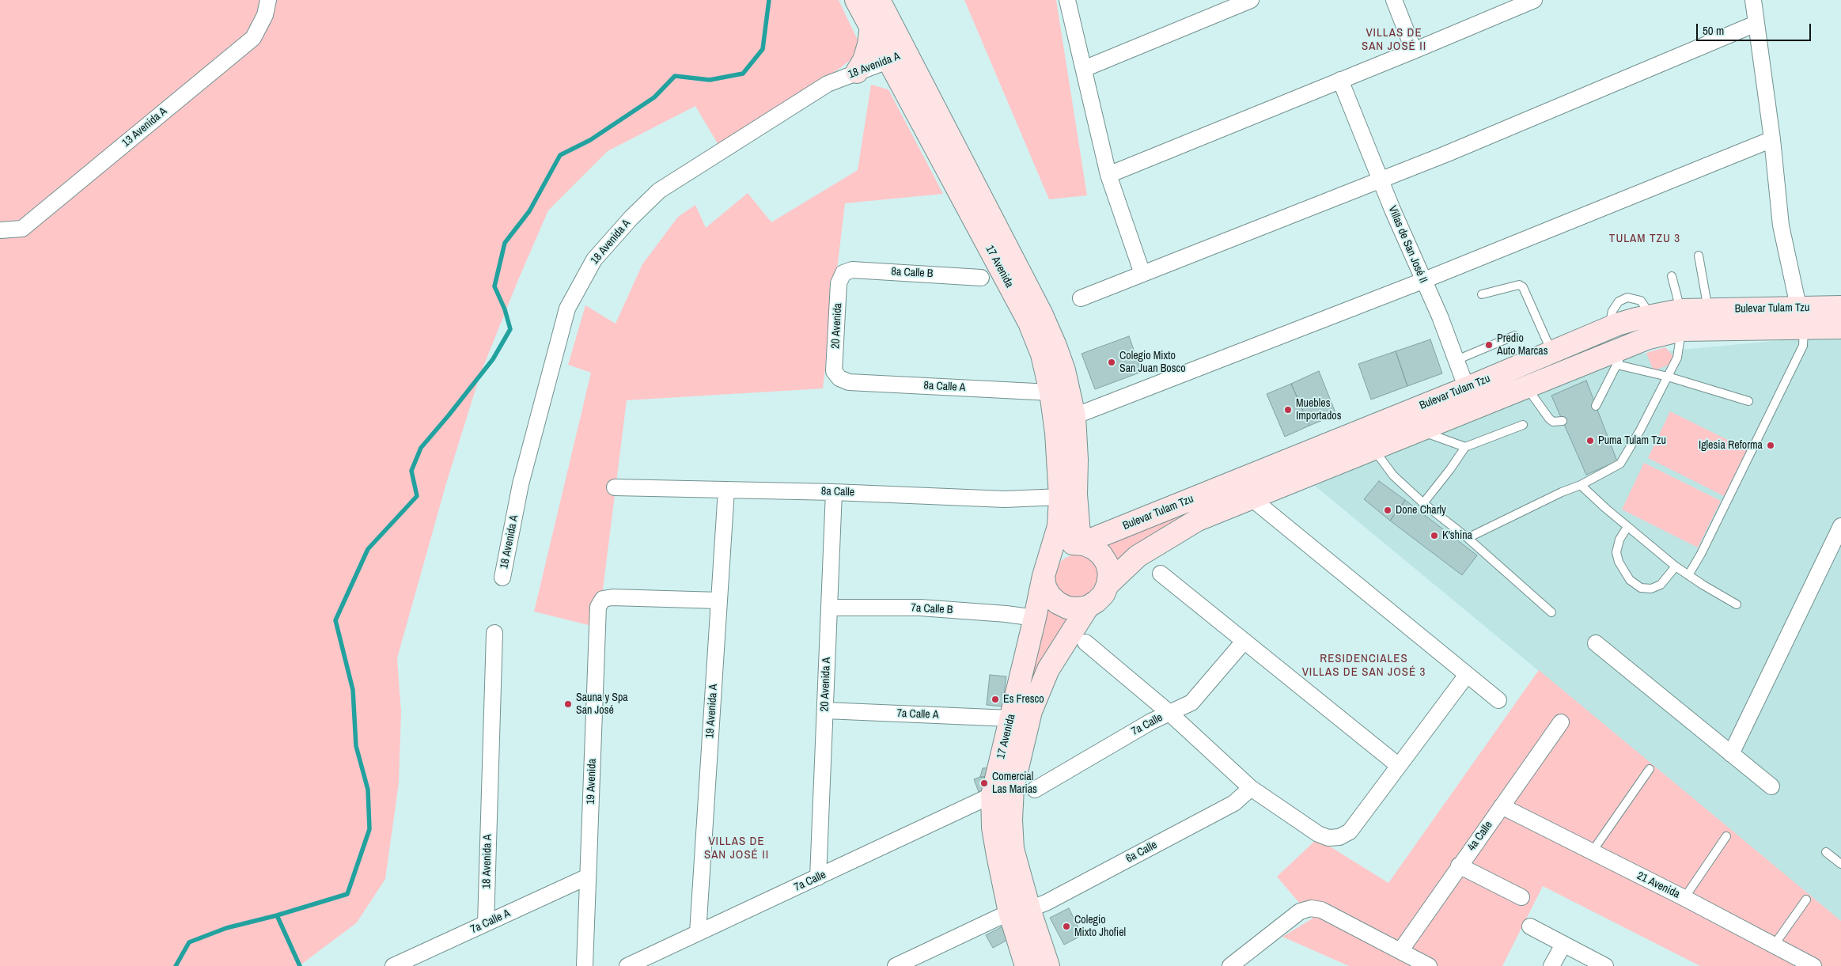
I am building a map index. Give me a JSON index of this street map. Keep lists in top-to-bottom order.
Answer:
{
  "streets": {
    "main road": ["17 Avenida", "Bulevar Tulam Tzu"],
    "street": [
      "18 Avenida A",
      "13 Avenida A",
      "Villas de San José II",
      "8a Calle B",
      "20 Avenida",
      "8a Calle A",
      "8a Calle",
      "7a Calle B",
      "20 Avenida A",
      "19 Avenida A",
      "7a Calle A",
      "7a Calle",
      "19 Avenida",
      "4a Calle",
      "6a Calle",
      "21 Avenida"
    ]
  },
  "crossings": [
    ["18 Avenida A", "17 Avenida"],
    ["18 Avenida A", "7a Calle A"],
    ["Villas de San José II", "Bulevar Tulam Tzu"],
    ["17 Avenida", "Bulevar Tulam Tzu"],
    ["17 Avenida", "8a Calle A"],
    ["17 Avenida", "8a Calle"],
    ["17 Avenida", "7a Calle B"],
    ["17 Avenida", "7a Calle A"],
    ["17 Avenida", "7a Calle"],
    ["17 Avenida", "6a Calle"],
    ["8a Calle B", "20 Avenida"],
    ["20 Avenida", "8a Calle A"],
    ["8a Calle", "20 Avenida A"],
    ["8a Calle", "19 Avenida A"],
    ["7a Calle B", "20 Avenida A"],
    ["20 Avenida A", "7a Calle A"],
    ["20 Avenida A", "7a Calle"],
    ["19 Avenida A", "7a Calle"],
    ["19 Avenida A", "19 Avenida"],
    ["7a Calle A", "19 Avenida"],
    ["4a Calle", "21 Avenida"]
  ],
  "districts": [
    "VILLAS DE SAN JOSÉ II",
    "TULAM TZU 3",
    "RESIDENCIALES VILLAS DE SAN JOSÉ 3",
    "VILLAS DE SAN JOSÉ II"
  ],
  "places": [
    "Predio Auto Marcas",
    "Colegio Mixto San Juan Bosco",
    "Muebles Importados",
    "Puma Tulam Tzu",
    "Iglesia Reforma",
    "Done Charly",
    "K'shina",
    "Es Fresco",
    "Sauna y Spa San José",
    "Comercial Las Marias",
    "Colegio Mixto Jhofiel"
  ],
  "scale_bar": "50 m"
}
